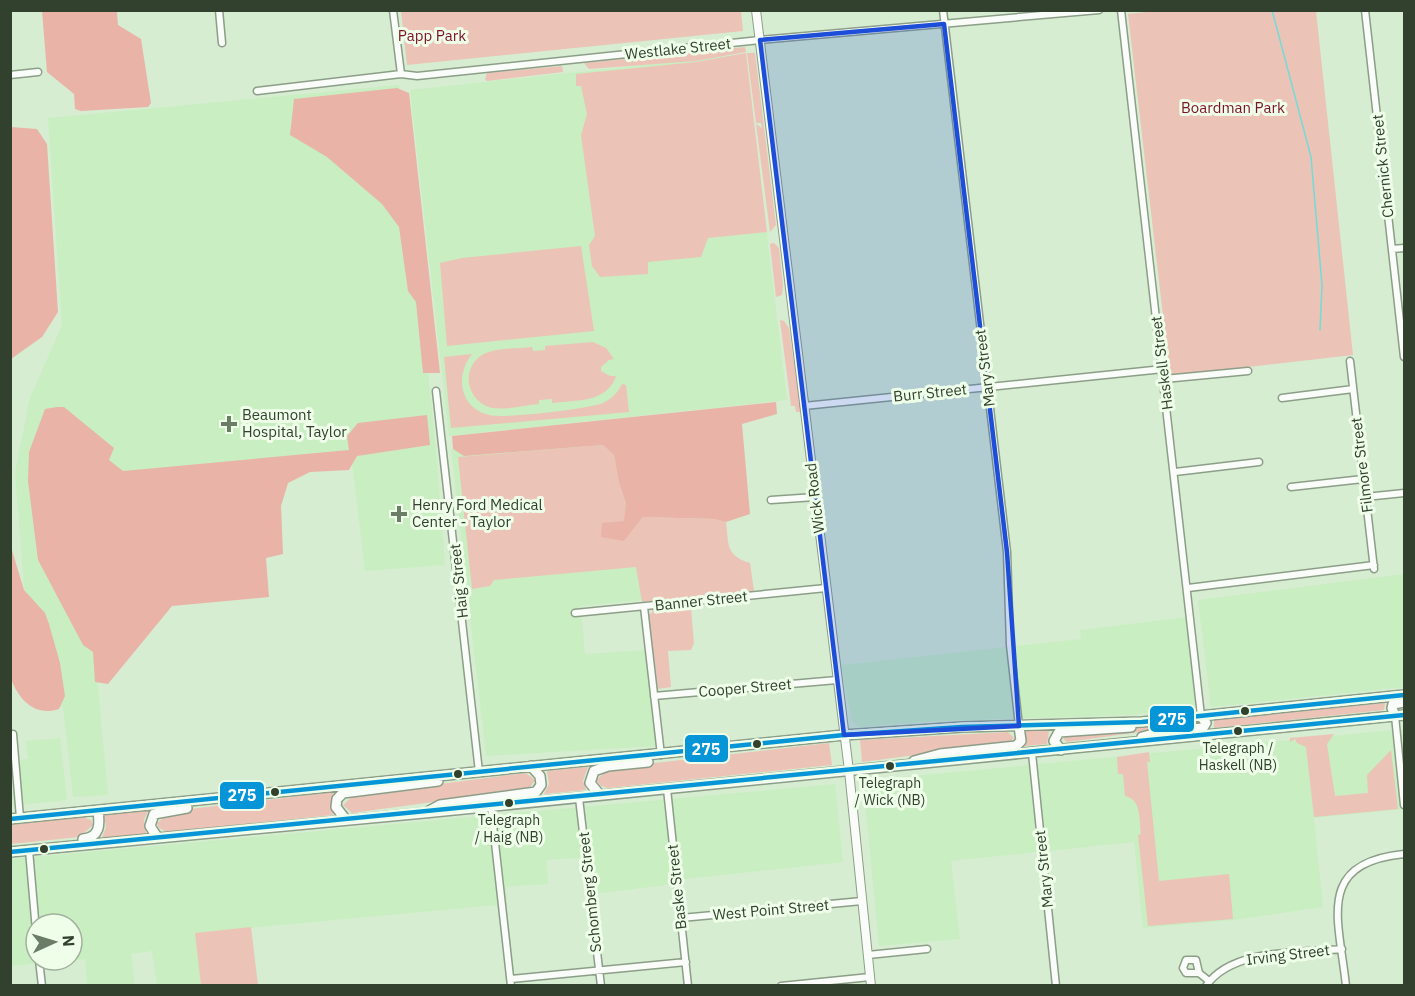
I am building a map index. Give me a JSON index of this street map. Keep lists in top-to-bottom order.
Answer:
{
  "streets": {
    "street": [
      "Westlake Street",
      "Chernick Street",
      "Haskell Street",
      "Mary Street",
      "Burr Street",
      "Filmore Street",
      "Wick Road",
      "Haig Street",
      "Banner Street",
      "Cooper Street",
      "Baske Street",
      "Schomberg Street",
      "West Point Street",
      "Irving Street"
    ]
  },
  "crossings": [
    ["Westlake Street", "Mary Street"],
    ["Westlake Street", "Wick Road"],
    ["Haskell Street", "Burr Street"],
    ["Haskell Street", "Filmore Street"],
    ["Mary Street", "Burr Street"],
    ["Burr Street", "Wick Road"],
    ["Wick Road", "Banner Street"],
    ["Wick Road", "Cooper Street"],
    ["Wick Road", "West Point Street"],
    ["Baske Street", "West Point Street"]
  ],
  "parks": ["Papp Park", "Boardman Park"],
  "places": {
    "health": ["Beaumont Hospital, Taylor", "Henry Ford Medical Center - Taylor"],
    "other": ["Telegraph / Haskell (NB)", "Telegraph / Wick (NB)", "Telegraph / Haig (NB)"]
  },
  "lines": ["transit line 275"],
  "north": "right"
}
